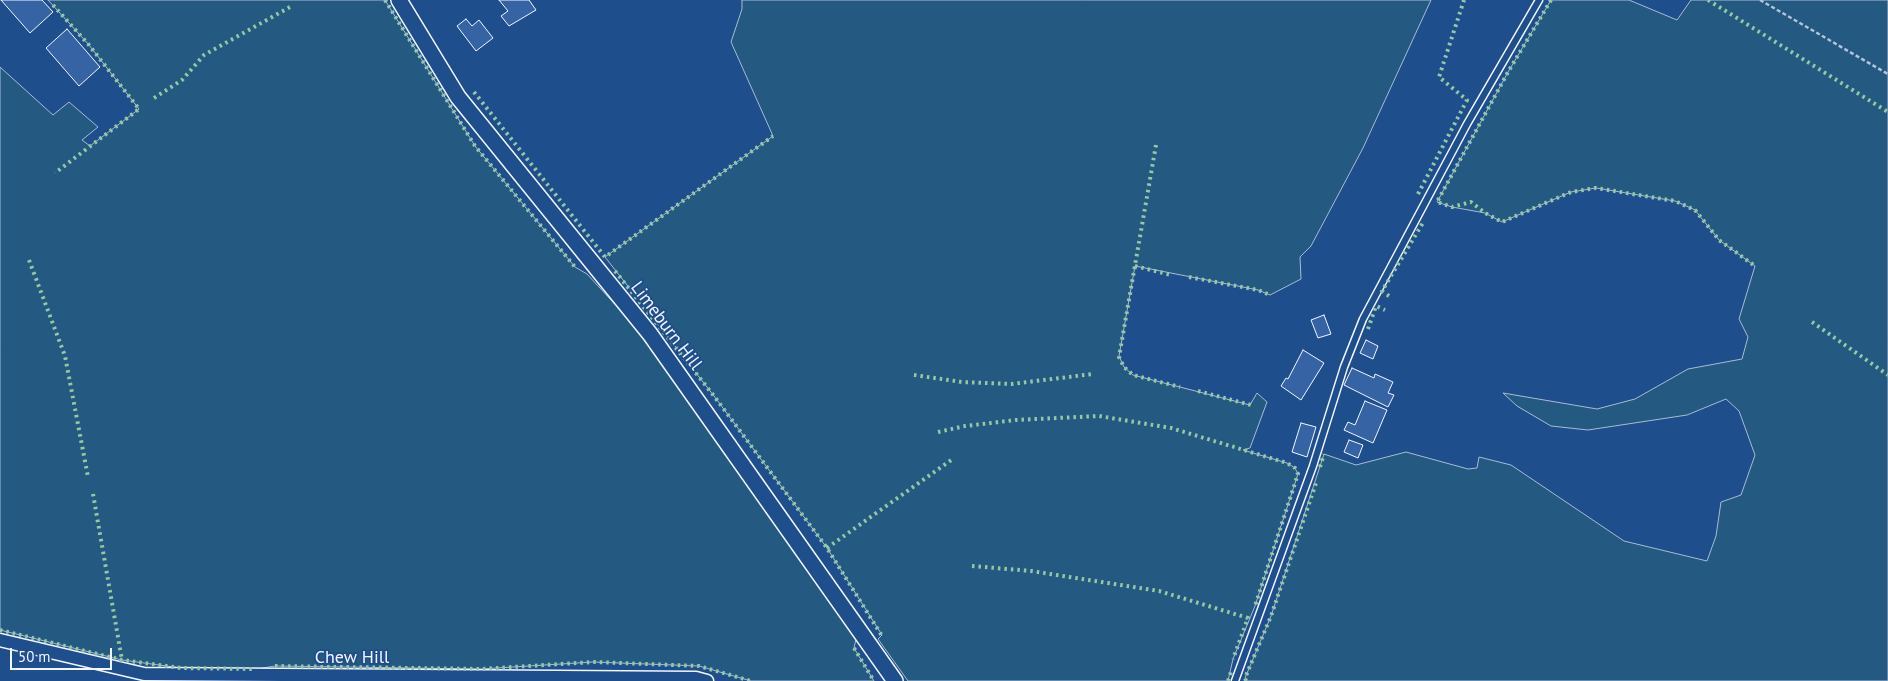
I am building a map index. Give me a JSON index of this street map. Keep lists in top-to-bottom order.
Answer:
{
  "streets": {
    "street": ["Limeburn Hill", "Chew Hill"]
  },
  "scale_bar": "50 m"
}
